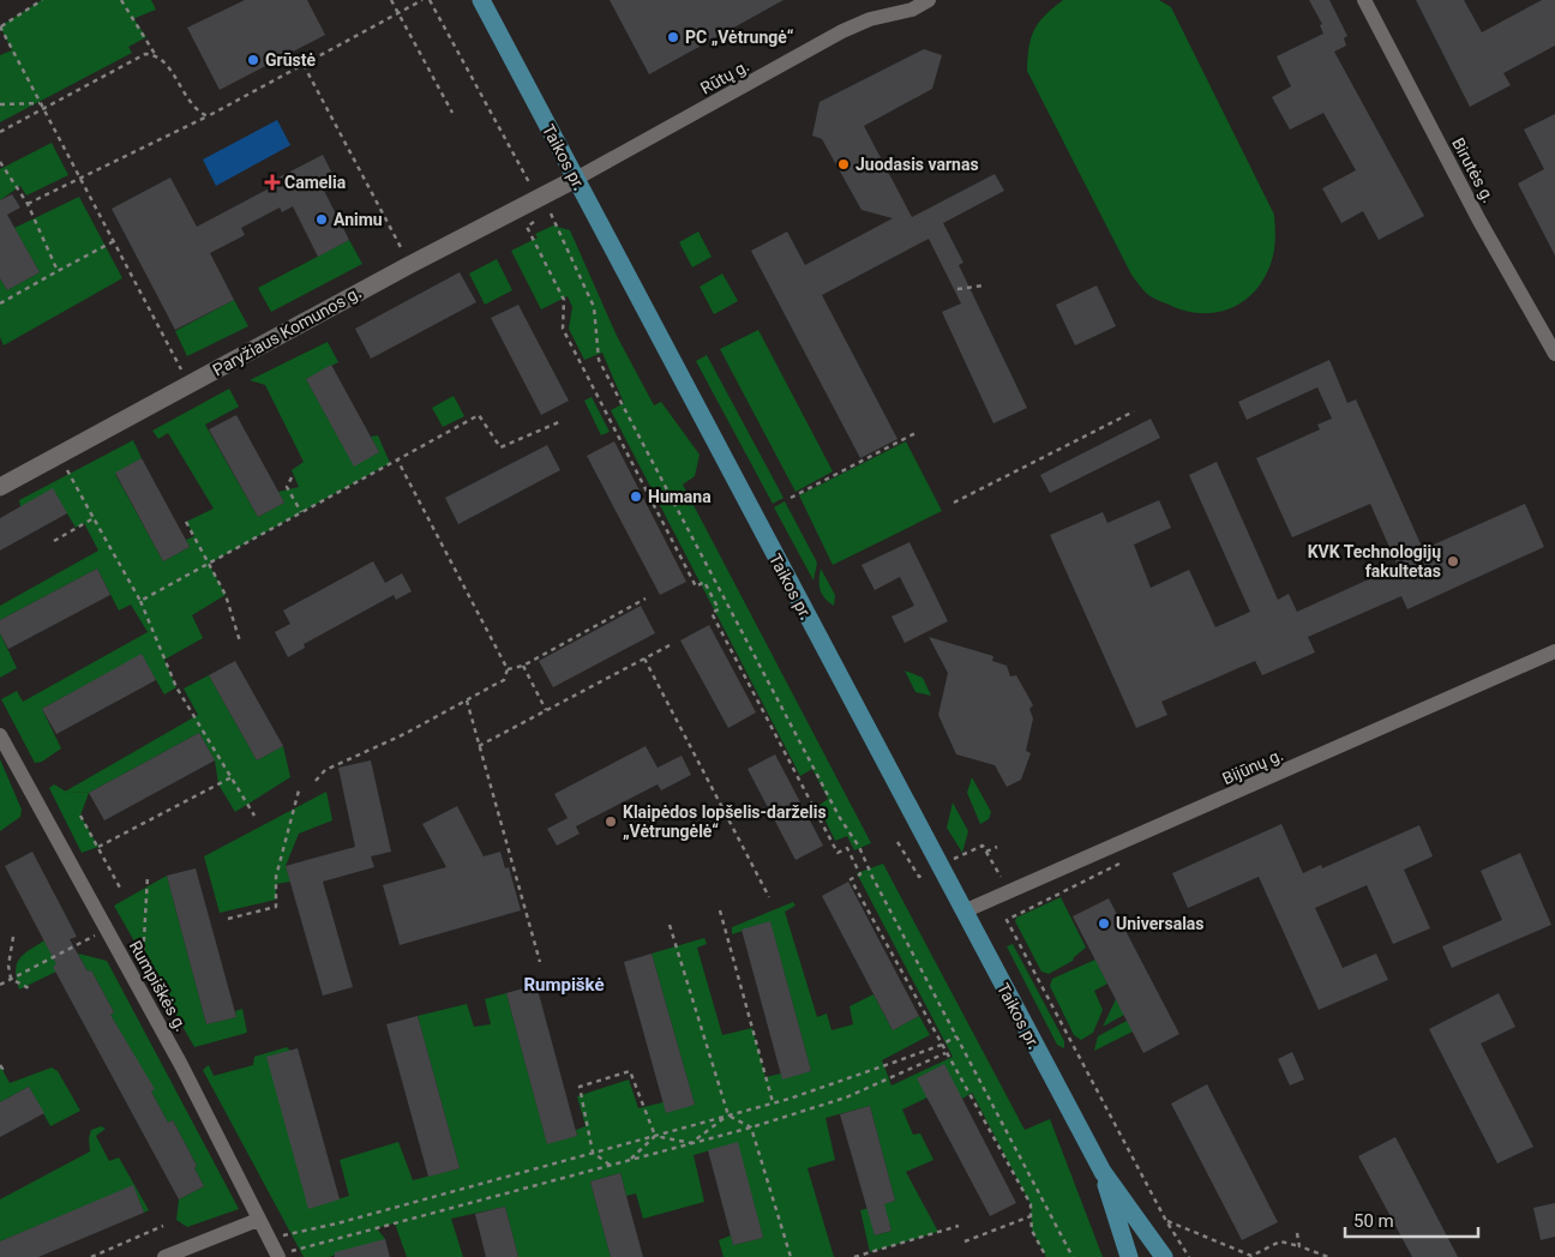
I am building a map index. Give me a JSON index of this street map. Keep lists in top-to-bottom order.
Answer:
{
  "streets": {
    "main road": ["Taikos pr."],
    "street": [
      "Rūtų g.",
      "Birutės g.",
      "Paryžiaus Komunos g.",
      "Bijūnų g.",
      "Rumpiškės g."
    ]
  },
  "crossings": [
    ["Rūtų g.", "Taikos pr."],
    ["Rūtų g.", "Paryžiaus Komunos g."],
    ["Taikos pr.", "Paryžiaus Komunos g."],
    ["Taikos pr.", "Bijūnų g."]
  ],
  "districts": ["Rumpiškė"],
  "places": {
    "other": [
      "PC „Vėtrungė“",
      "Grūstė",
      "Juodasis varnas",
      "Animu",
      "Humana",
      "KVK Technologijų fakultetas",
      "Klaipėdos lopšelis-darželis „Vėtrungėlė“",
      "Universalas"
    ],
    "health": ["Camelia"]
  },
  "scale_bar": "50 m"
}
